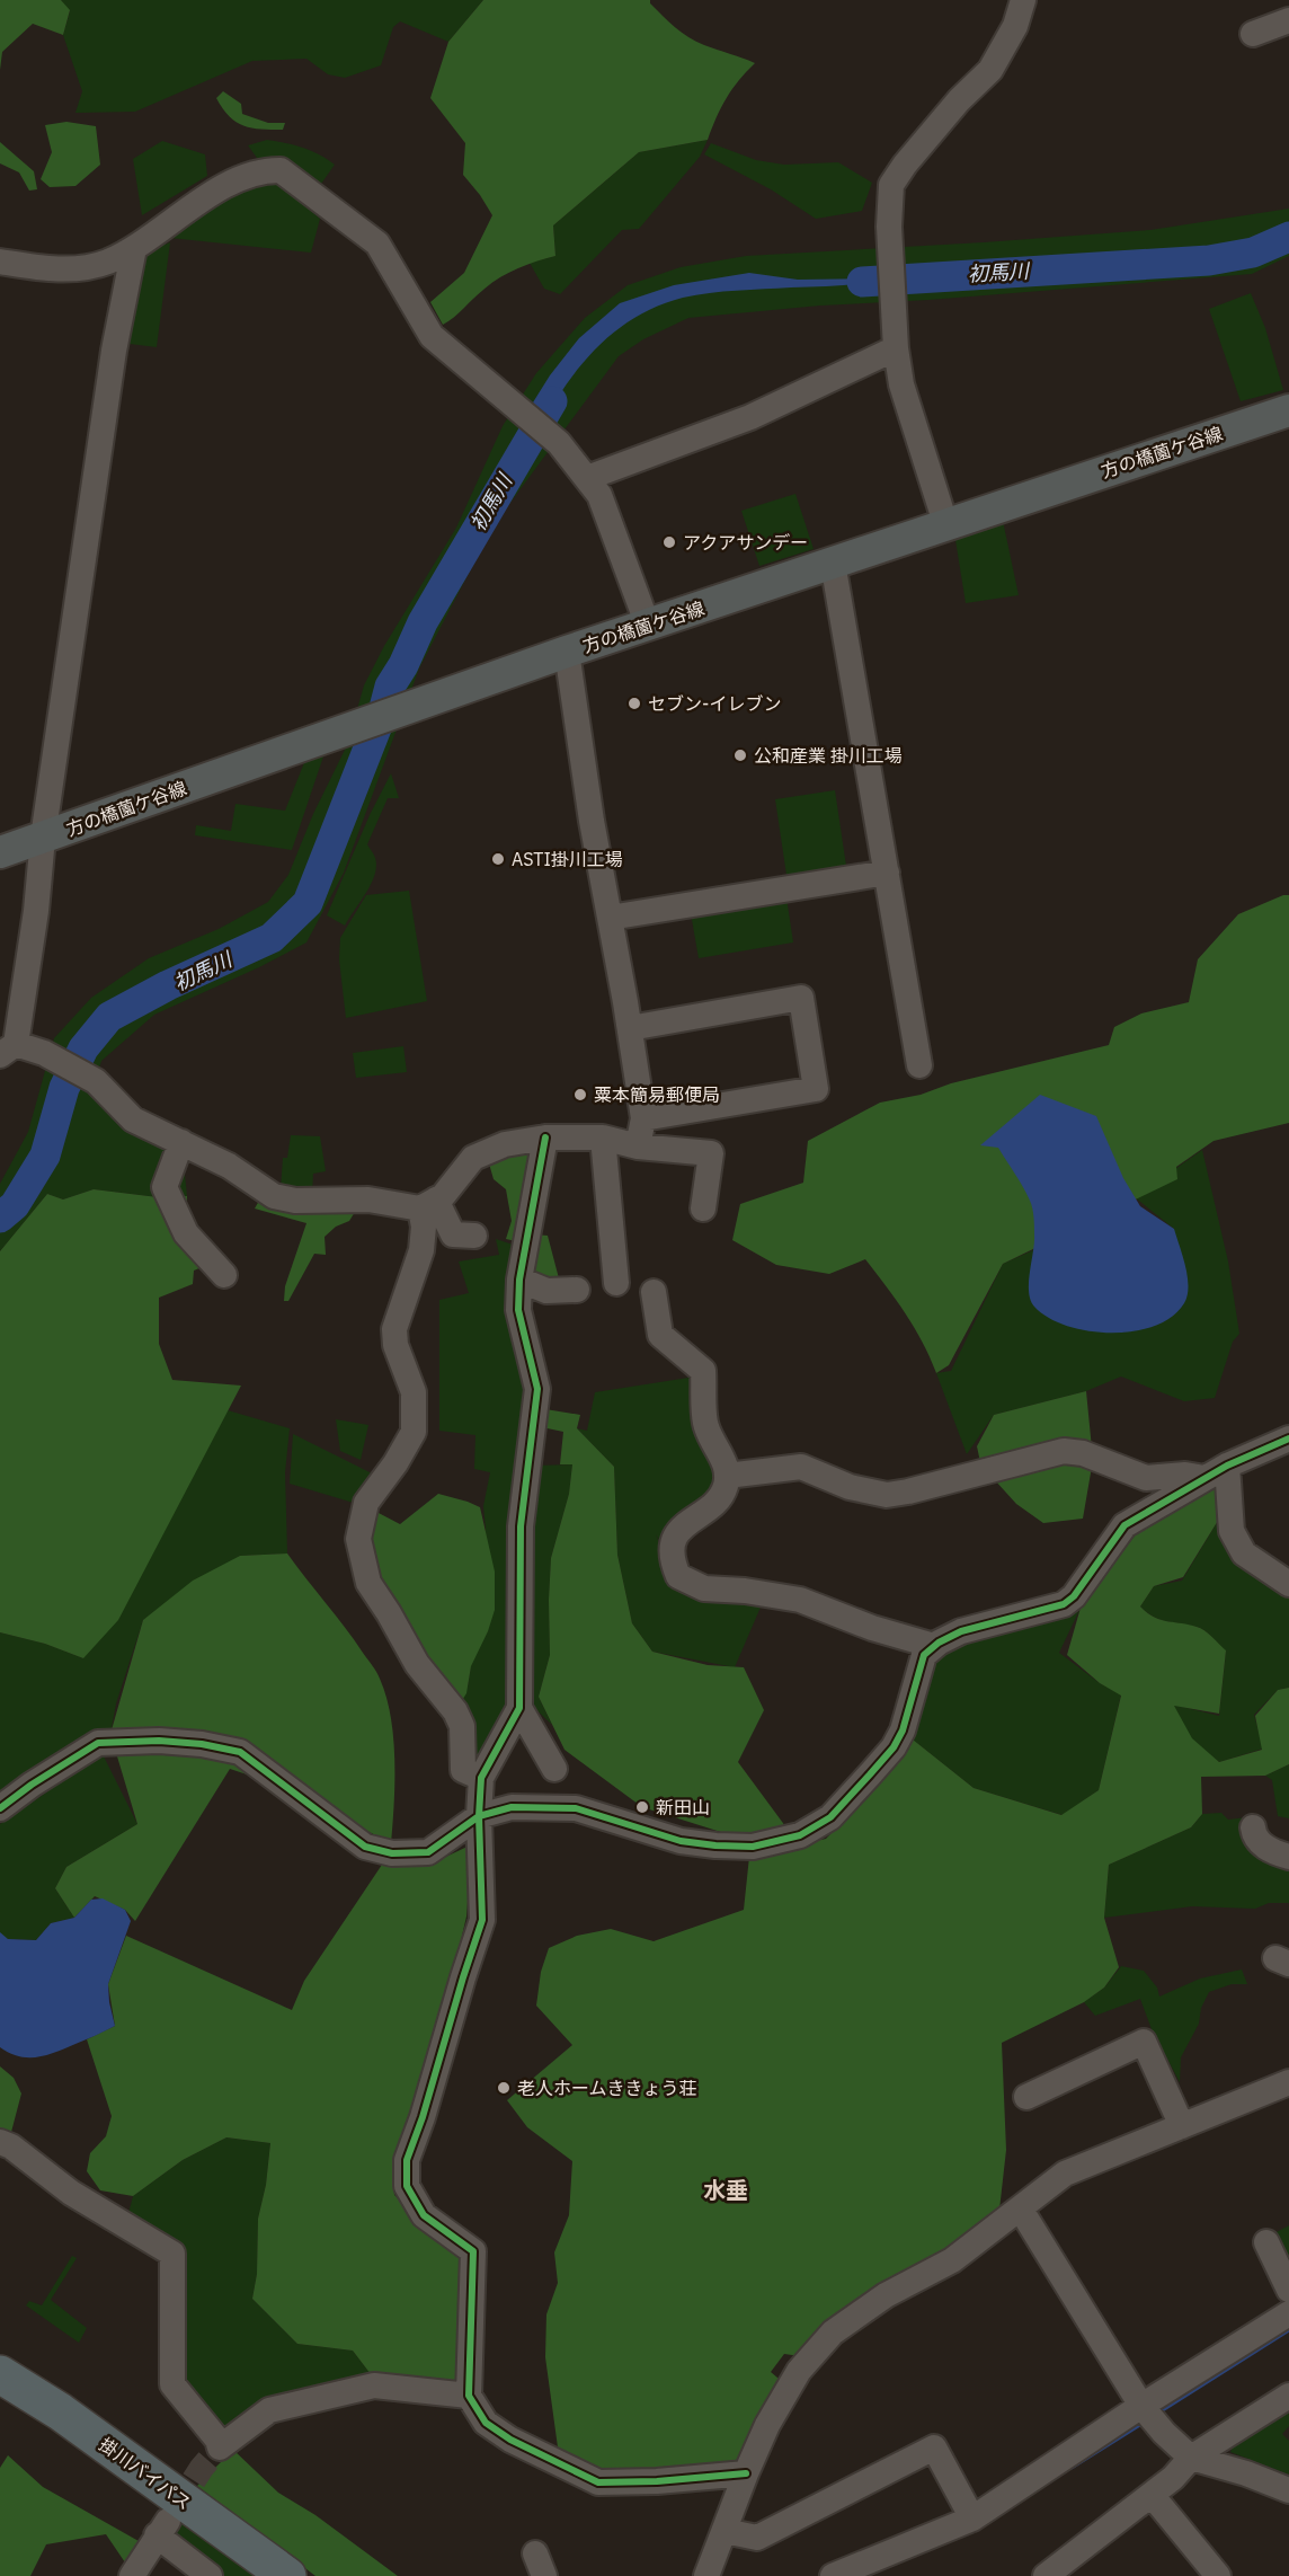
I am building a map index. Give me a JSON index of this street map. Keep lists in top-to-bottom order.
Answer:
{
  "streets": {
    "highway": ["掛川バイパス"],
    "main road": ["方の橋薗ケ谷線"]
  },
  "districts": ["水垂"],
  "water": ["初馬川"],
  "places": [
    "アクアサンデー",
    "セブン-イレブン",
    "公和産業 掛川工場",
    "ASTI掛川工場",
    "粟本簡易郵便局",
    "新田山",
    "老人ホームききょう荘"
  ]
}
